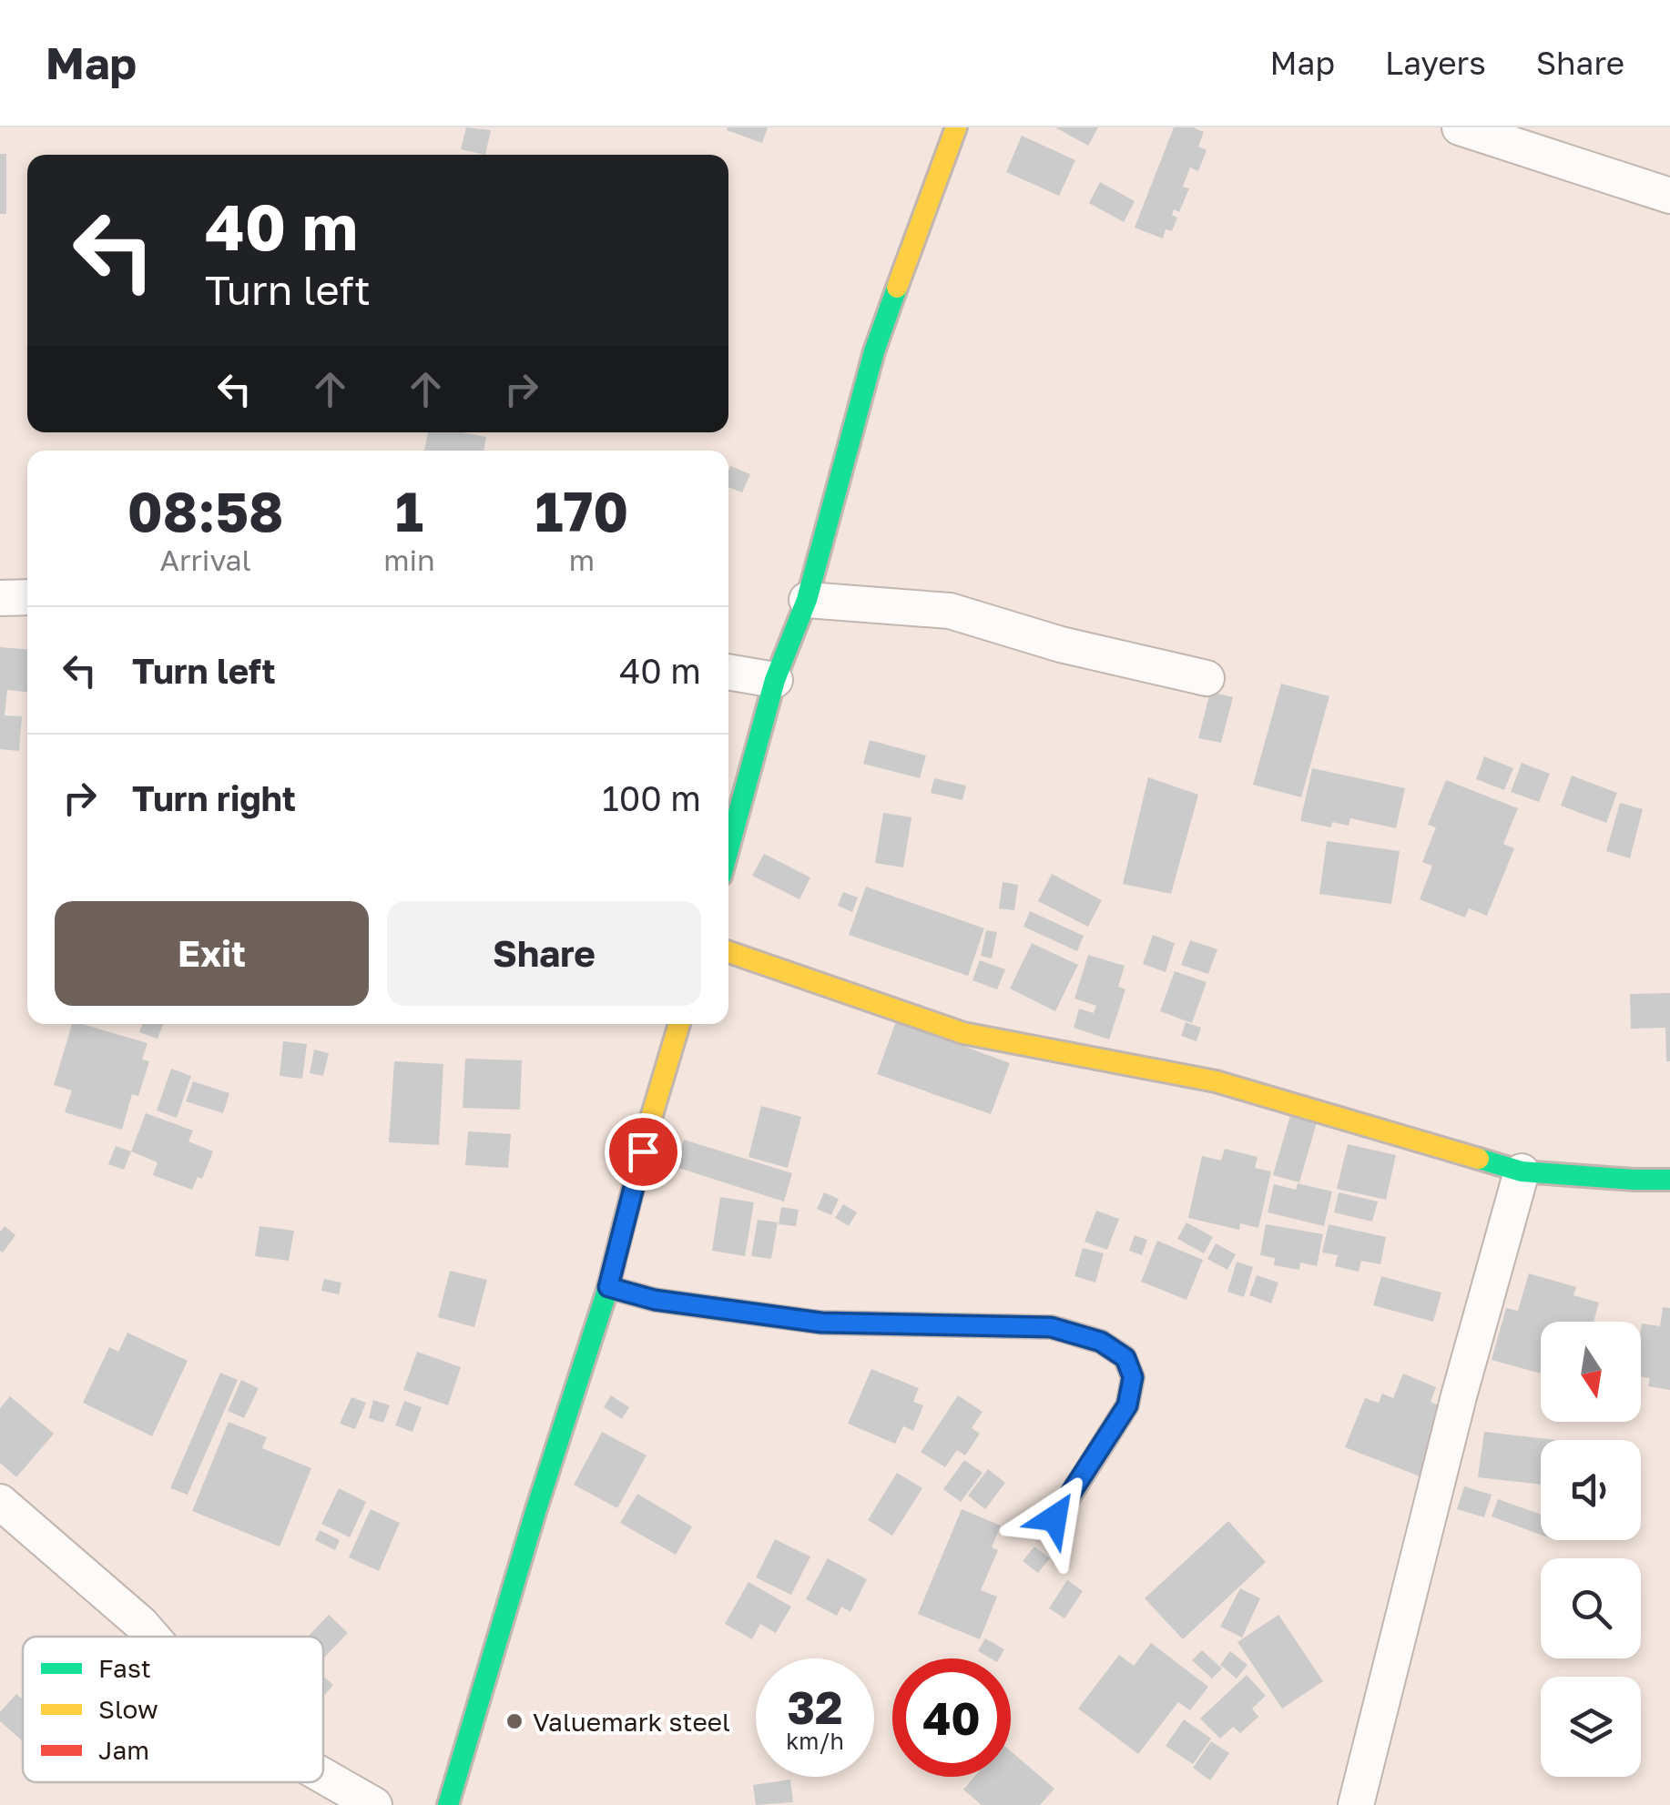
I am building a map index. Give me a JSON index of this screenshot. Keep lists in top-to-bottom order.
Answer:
{
  "places": ["Valuemark steel"],
  "legend": ["Fast", "Slow", "Jam"],
  "north": "bottom",
  "page": {
    "header": "Map",
    "nav": ["Map", "Layers", "Share"],
    "turn": ["40 m", "Turn left"],
    "eta": [
      "08:58",
      "Arrival",
      "1",
      "min",
      "170",
      "m"
    ],
    "list": [
      {
        "name": "Turn left",
        "value": "40 m"
      },
      {
        "name": "Turn right",
        "value": "100 m"
      }
    ],
    "buttons": ["Exit", "Share"],
    "speed": "32 km/h",
    "limit": "40"
  }
}
